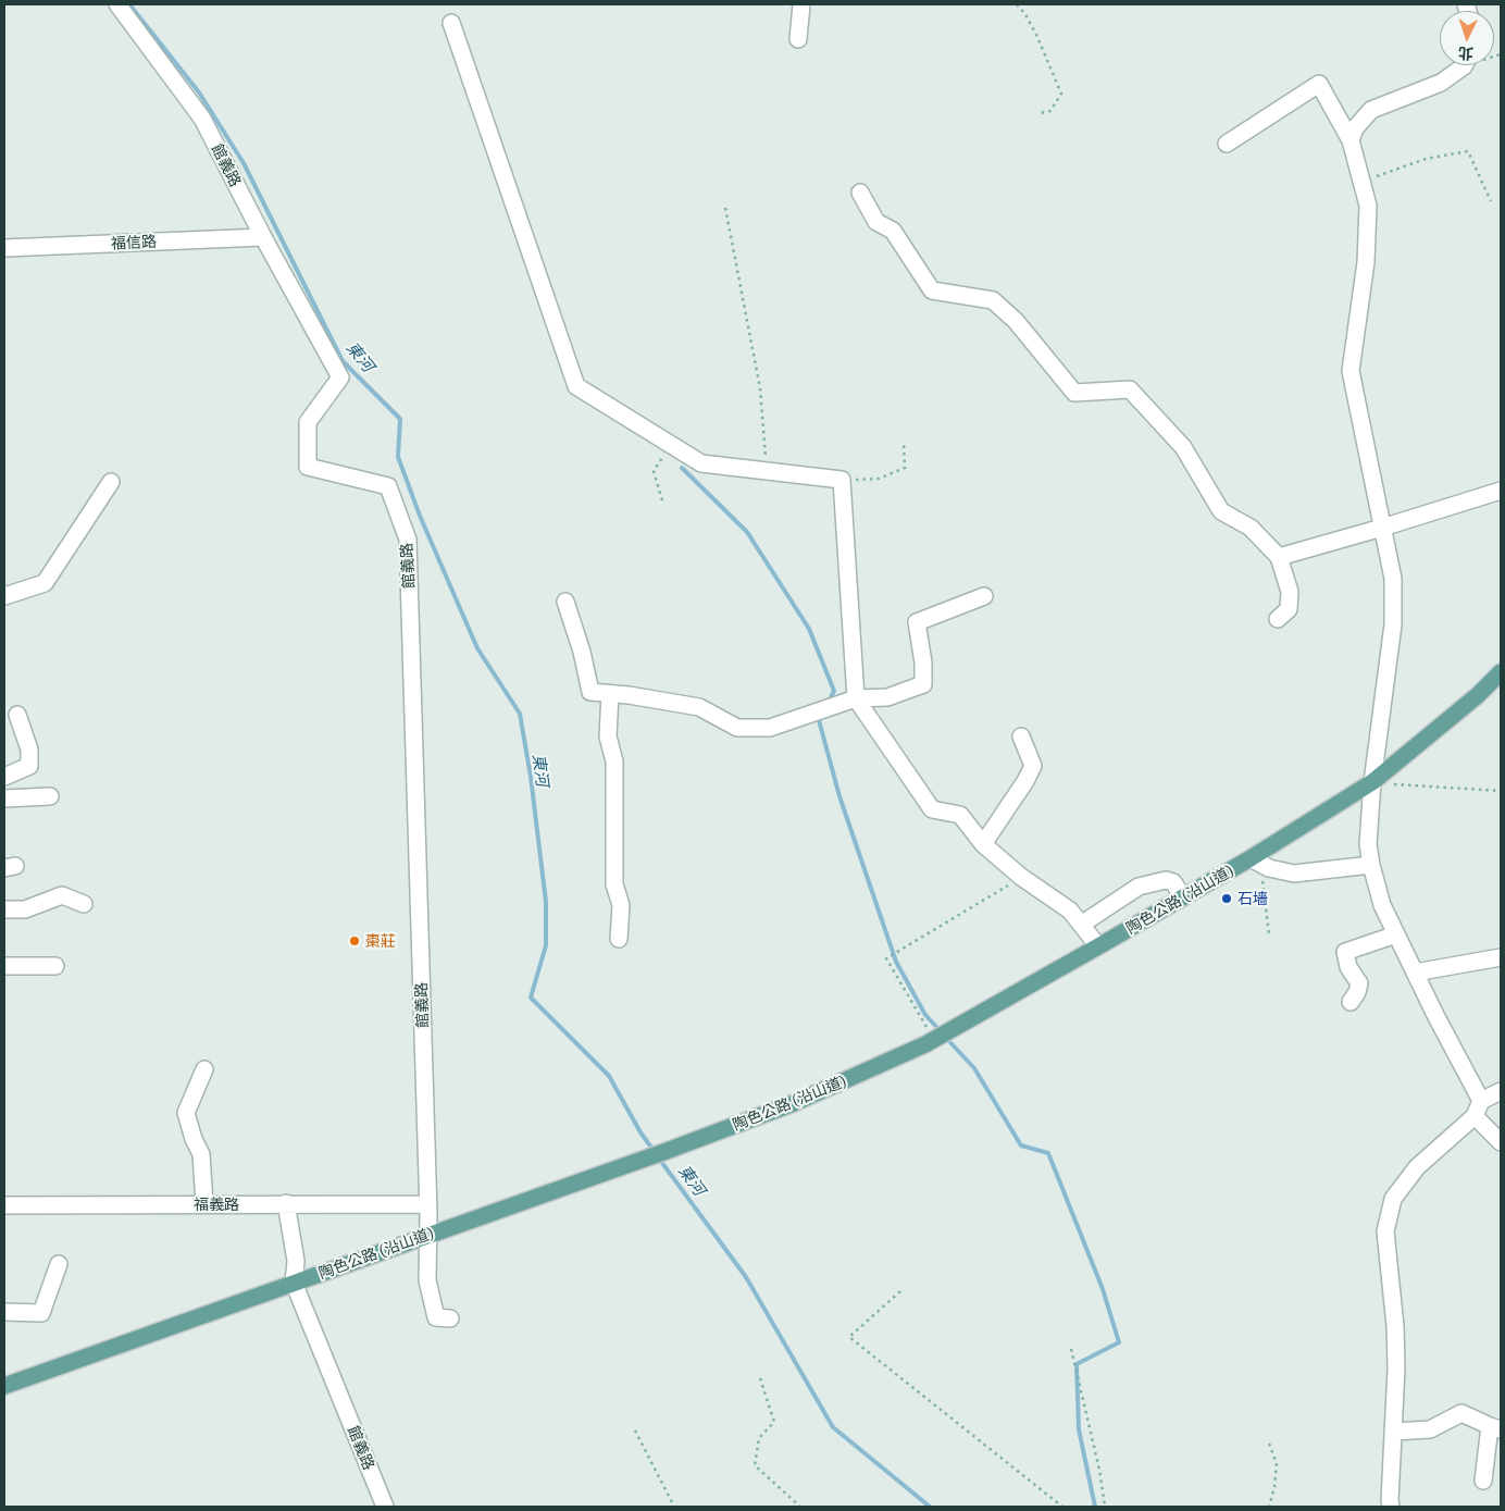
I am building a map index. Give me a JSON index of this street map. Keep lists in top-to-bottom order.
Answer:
{
  "streets": {
    "main road": ["陶色公路 (沿山道)"],
    "street": ["館義路", "福信路", "福義路"]
  },
  "crossings": [
    ["館義路", "福信路"],
    ["館義路", "陶色公路 (沿山道)"],
    ["館義路", "福義路"]
  ],
  "water": ["東河"],
  "places": ["石墻", "棗莊"],
  "north": "bottom"
}
